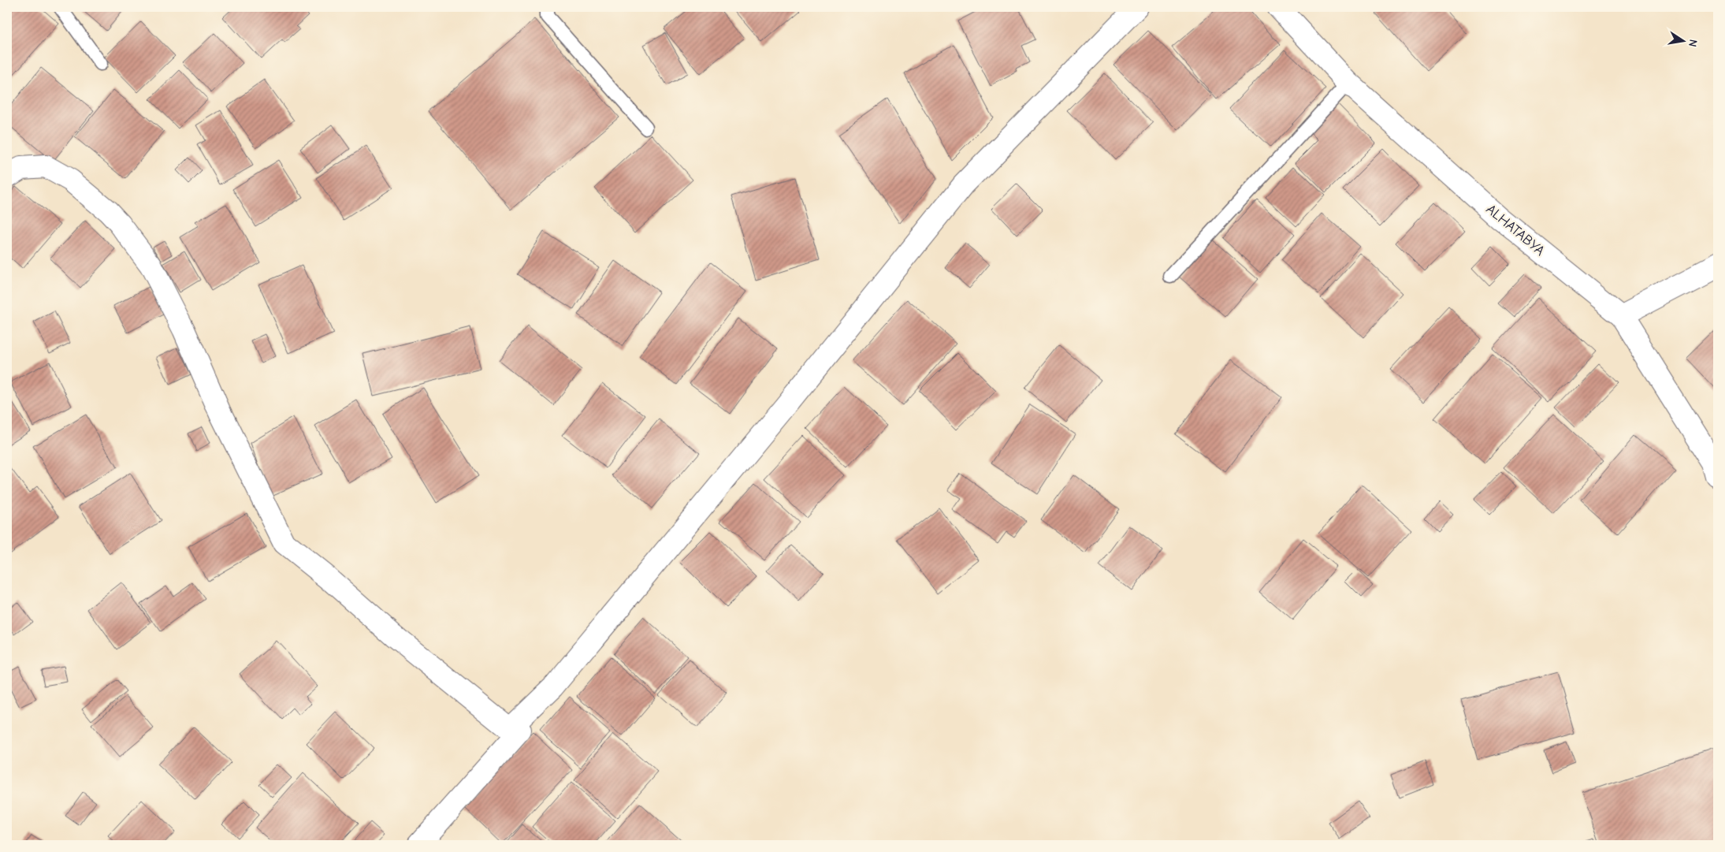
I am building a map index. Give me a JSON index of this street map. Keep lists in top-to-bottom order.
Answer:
{
  "streets": {
    "street": ["ALHATABYA"]
  },
  "north": "right"
}
